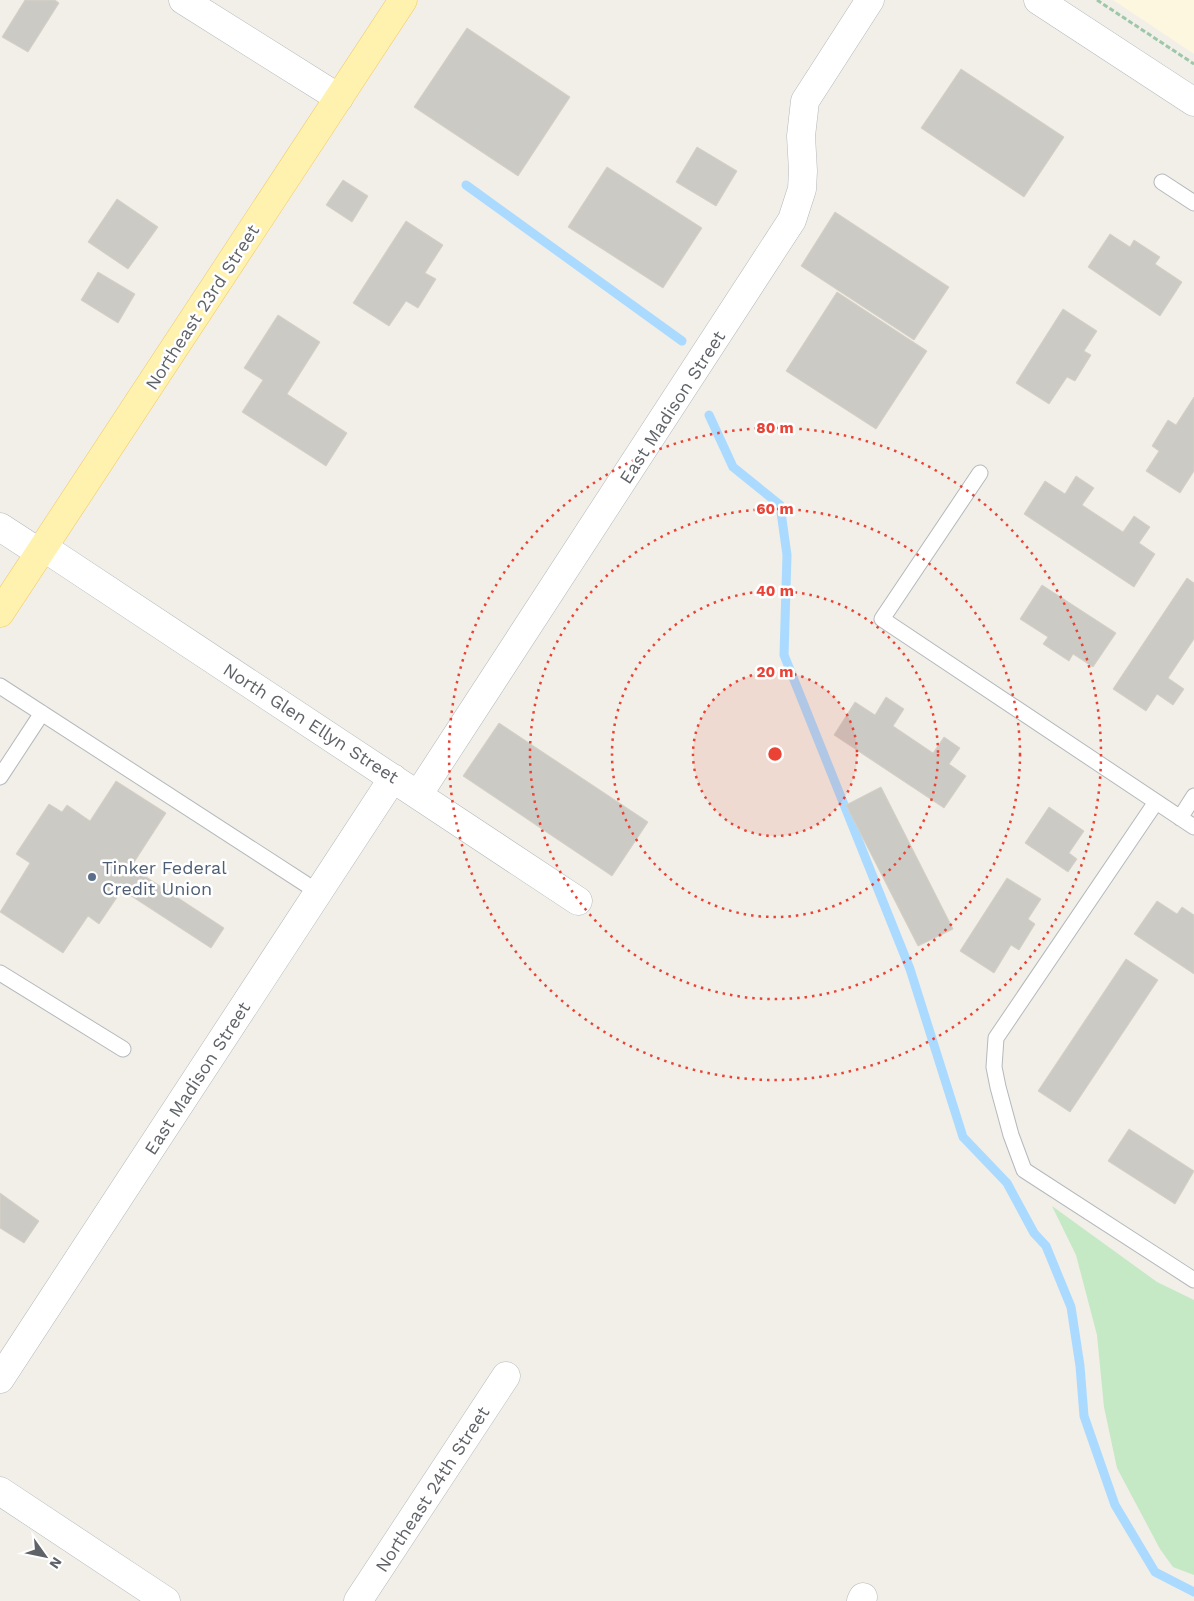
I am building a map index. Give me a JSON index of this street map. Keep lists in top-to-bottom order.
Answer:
{
  "streets": {
    "main road": ["Northeast 23rd Street"],
    "street": ["East Madison Street", "North Glen Ellyn Street", "Northeast 24th Street"]
  },
  "crossings": [
    ["Northeast 23rd Street", "North Glen Ellyn Street"],
    ["East Madison Street", "North Glen Ellyn Street"]
  ],
  "places": ["Tinker Federal Credit Union"],
  "north": "bottom right",
  "rings": [
    "80 m",
    "60 m",
    "40 m",
    "20 m"
  ]
}
